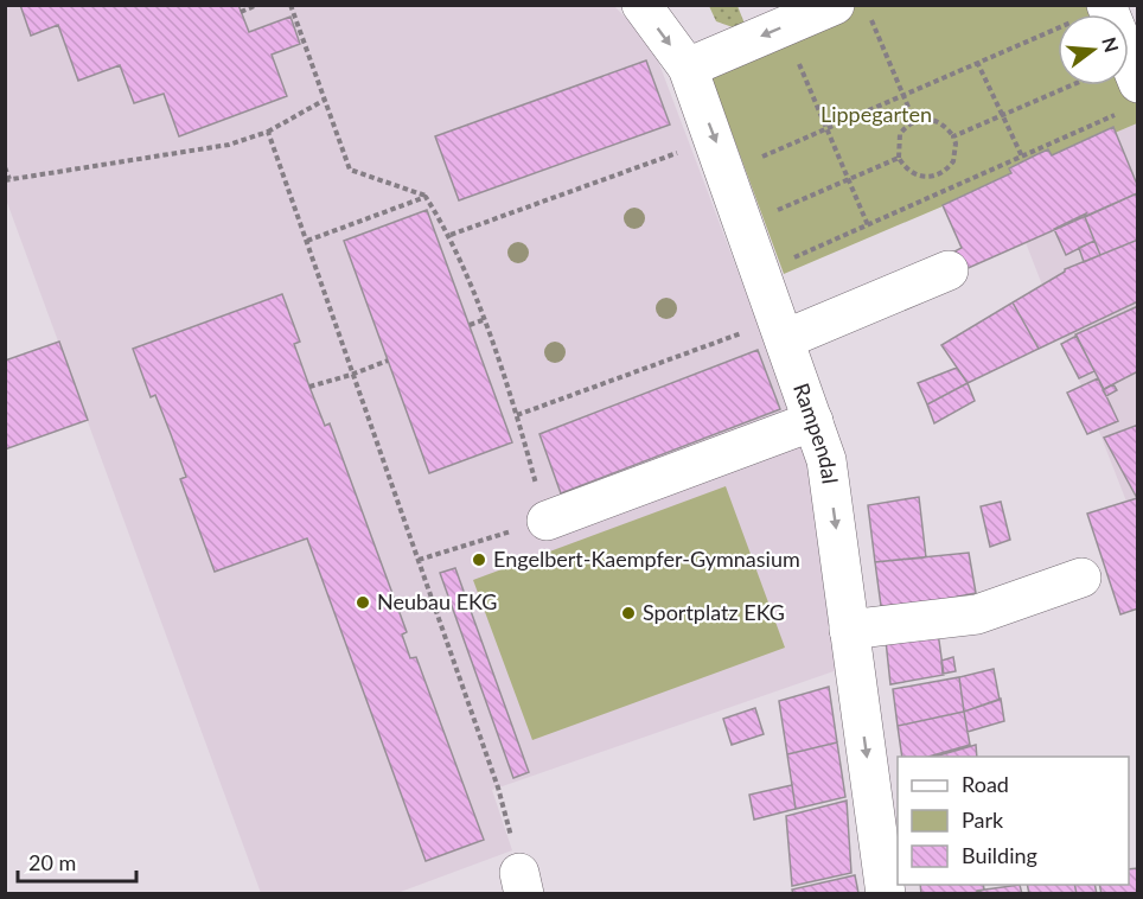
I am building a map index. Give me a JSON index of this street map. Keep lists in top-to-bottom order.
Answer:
{
  "streets": {
    "street": ["Rampendal"]
  },
  "one_way": ["Rampendal"],
  "parks": ["Lippegarten"],
  "places": ["Engelbert-Kaempfer-Gymnasium", "Neubau EKG", "Sportplatz EKG"],
  "legend": ["Road", "Park", "Building"],
  "scale_bar": "20 m",
  "north": "right"
}
